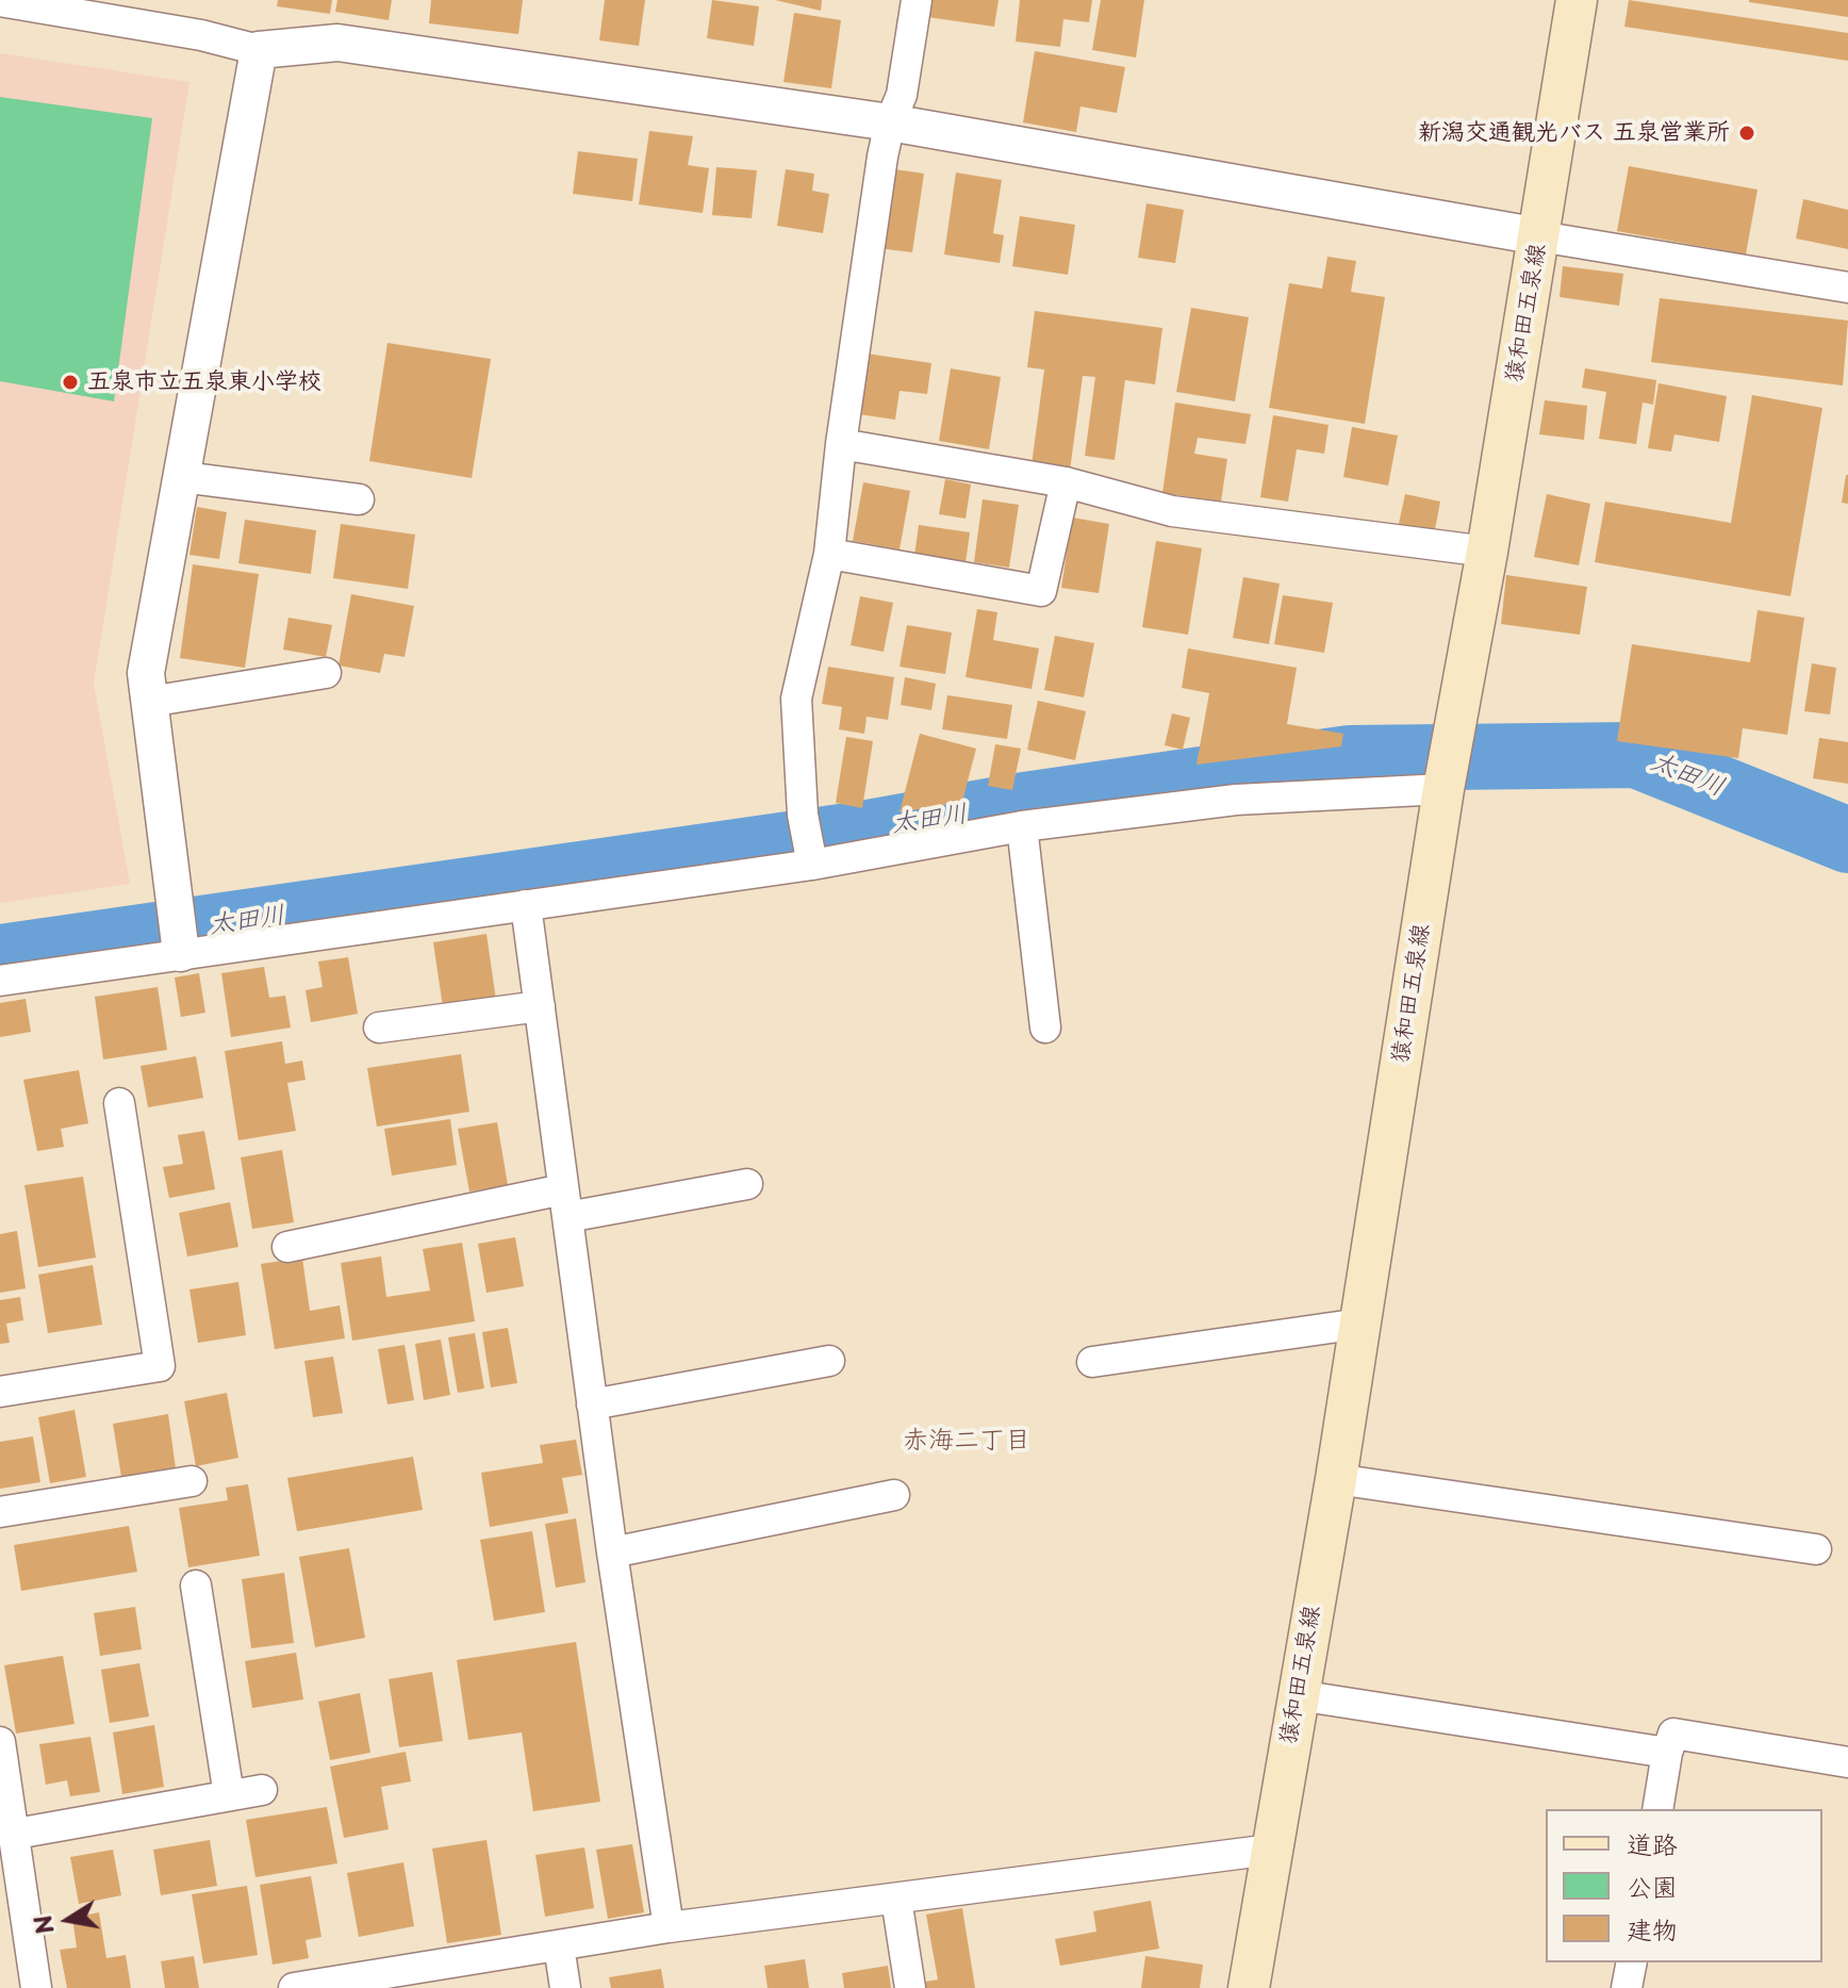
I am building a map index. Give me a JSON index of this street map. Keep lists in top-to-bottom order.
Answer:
{
  "streets": {
    "main road": ["猿和田五泉線"]
  },
  "districts": ["赤海二丁目"],
  "water": ["太田川"],
  "places": ["新潟交通観光バス 五泉営業所", "五泉市立五泉東小学校"],
  "legend": ["道路", "公園", "建物"],
  "north": "left"
}
